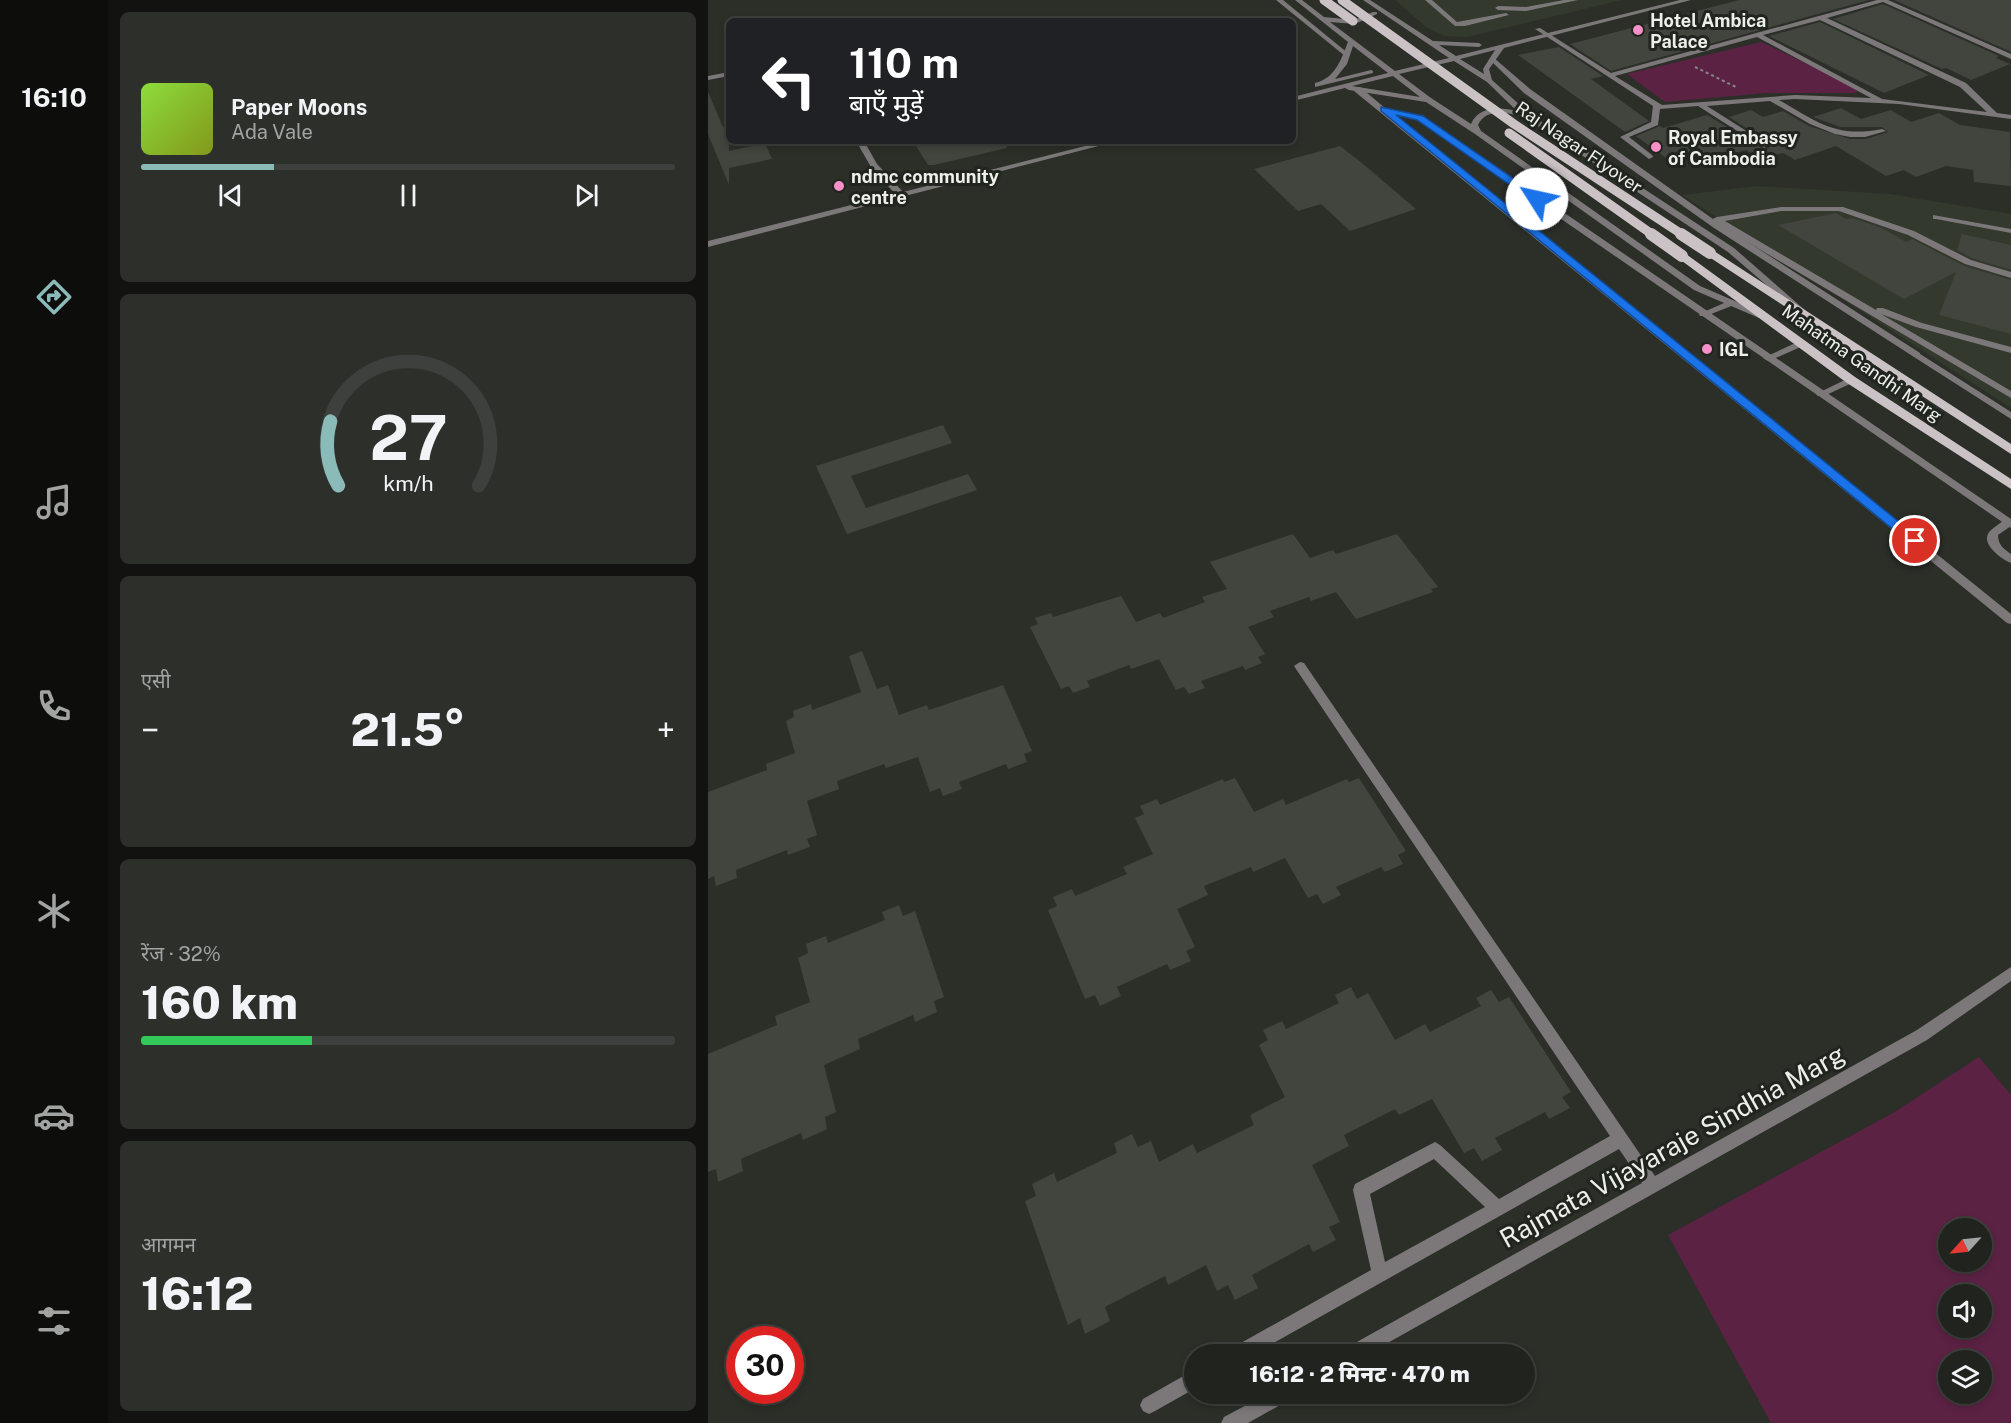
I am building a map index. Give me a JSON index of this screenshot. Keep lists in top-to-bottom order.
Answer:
{
  "streets": {
    "main road": ["Raj Nagar Flyover", "Mahatma Gandhi Marg"],
    "street": ["Rajmata Vijayaraje Sindhia Marg"]
  },
  "crossings": [
    ["Raj Nagar Flyover", "Mahatma Gandhi Marg"]
  ],
  "places": [
    "Hotel Ambica Palace",
    "Royal Embassy of Cambodia",
    "ndmc community centre",
    "IGL"
  ],
  "north": "bottom left",
  "page": {
    "tabs": "16:10",
    "turn": ["110 m", "बाएँ मुड़ें"],
    "song": ["Paper Moons", "Ada Vale"],
    "tile": [
      "एसी",
      ["रेंज · 32%", "160 km"],
      ["आगमन", "16:12"]
    ],
    "heat": ["−", "21.5°", "+"],
    "limit": "30",
    "trip": "16:12 · 2 मिनट · 470 m",
    "gauge": ["27", "km/h"]
  }
}
